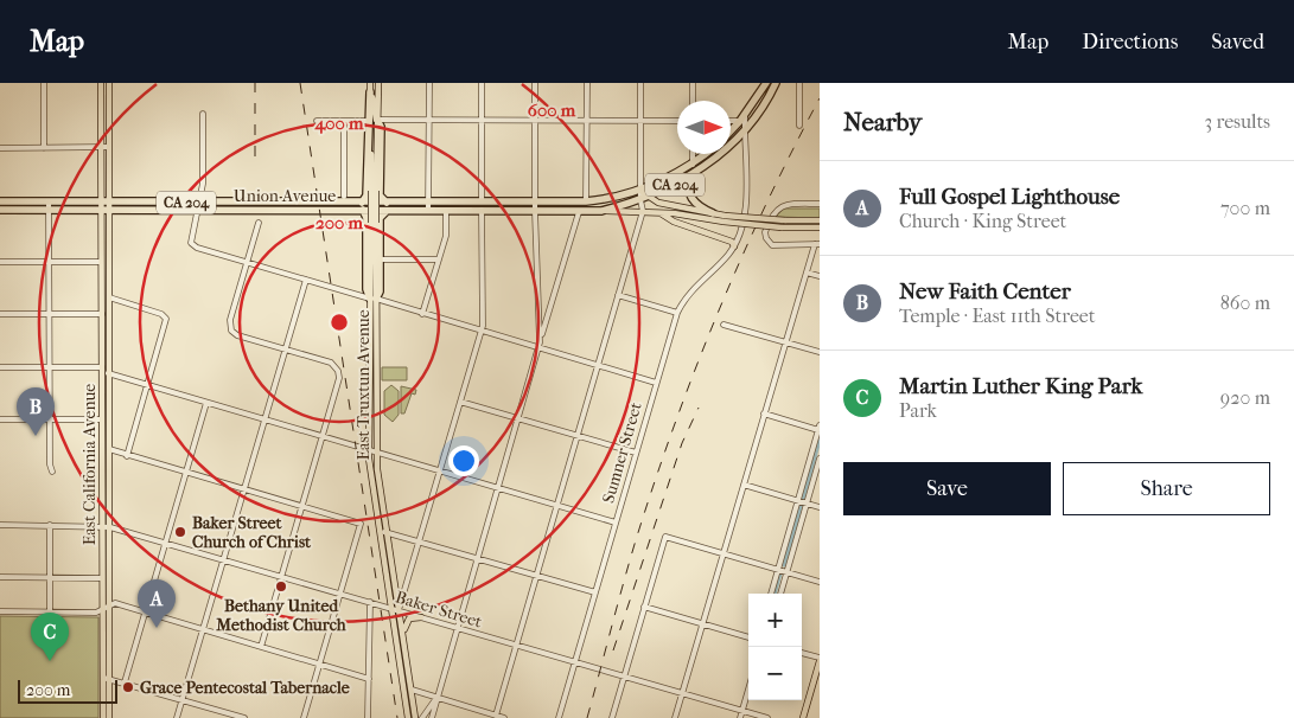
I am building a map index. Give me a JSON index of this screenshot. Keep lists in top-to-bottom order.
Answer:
{
  "streets": {
    "highway": ["CA 204", "Union Avenue"],
    "main road": ["East Truxtun Avenue", "East California Avenue"],
    "street": ["Sumner Street", "Baker Street"]
  },
  "crossings": [
    ["CA 204", "Union Avenue"],
    ["CA 204", "Sumner Street"],
    ["Union Avenue", "East California Avenue"],
    ["East Truxtun Avenue", "Baker Street"],
    ["Sumner Street", "Baker Street"],
    ["East California Avenue", "Baker Street"]
  ],
  "places": ["Baker Street Church of Christ", "Bethany United Methodist Church", "Grace Pentecostal Tabernacle"],
  "scale_bar": "200 m",
  "north": "right",
  "page": {
    "header": "Map",
    "nav": ["Map", "Directions", "Saved"],
    "heading": ["Nearby", "3 results"],
    "list": [
      {
        "mark": "A",
        "name": "Full Gospel Lighthouse",
        "note": "Church · King Street",
        "value": "700 m"
      },
      {
        "mark": "B",
        "name": "New Faith Center",
        "note": "Temple · East 11th Street",
        "value": "860 m"
      },
      {
        "mark": "C",
        "name": "Martin Luther King Park",
        "note": "Park",
        "value": "920 m"
      }
    ],
    "pins": ["B", "A", "C"],
    "buttons": ["Save", "Share"],
    "map_buttons": ["+", "−"],
    "scale": "200 m"
  },
  "rings": ["600 m", "400 m", "200 m"]
}
